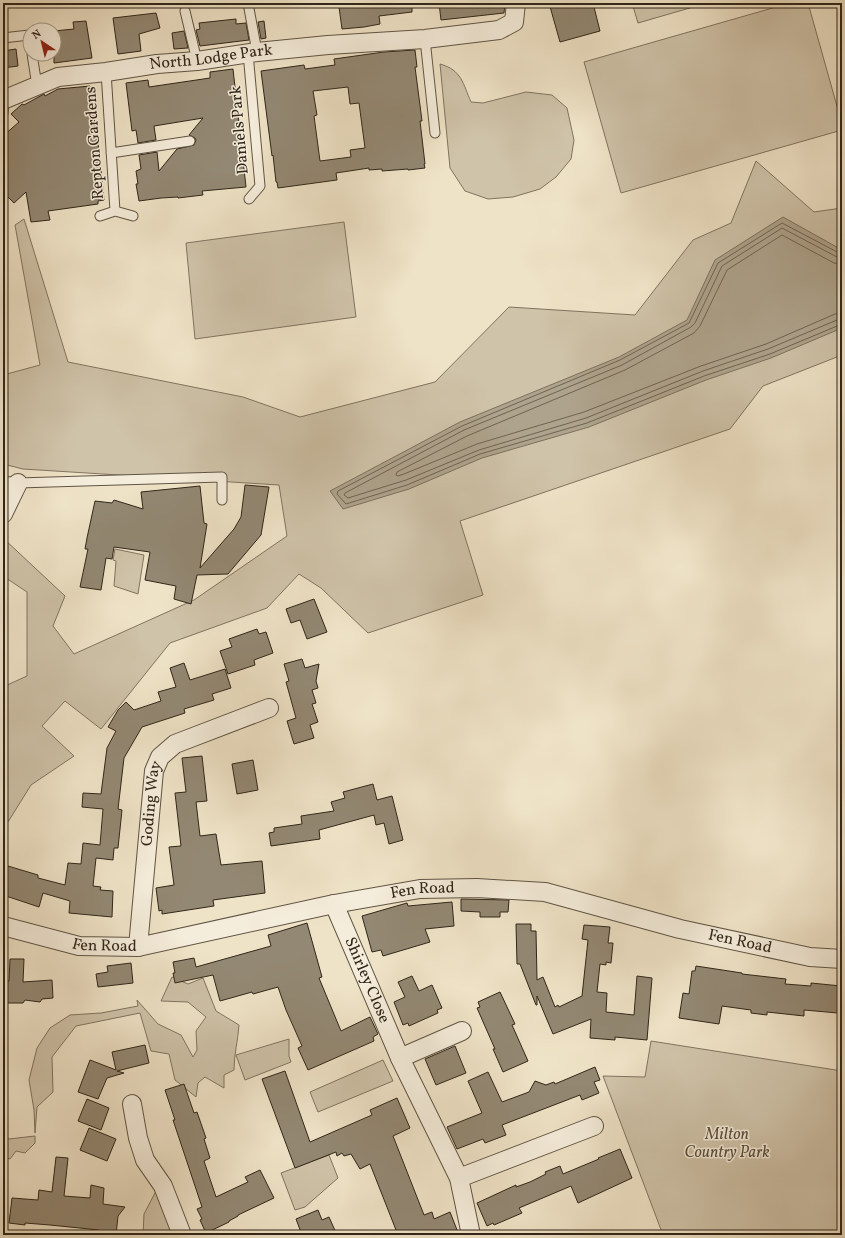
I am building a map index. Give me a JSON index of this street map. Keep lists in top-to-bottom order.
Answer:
{
  "streets": {
    "street": [
      "North Lodge Park",
      "Goding Way",
      "Fen Road",
      "Shirley Close"
    ],
    "lane": ["Daniels Park", "Repton Gardens"]
  },
  "crossings": [
    ["North Lodge Park", "Daniels Park"],
    ["North Lodge Park", "Repton Gardens"],
    ["Goding Way", "Fen Road"],
    ["Fen Road", "Shirley Close"]
  ],
  "parks": ["Milton Country Park"],
  "north": "top left"
}
